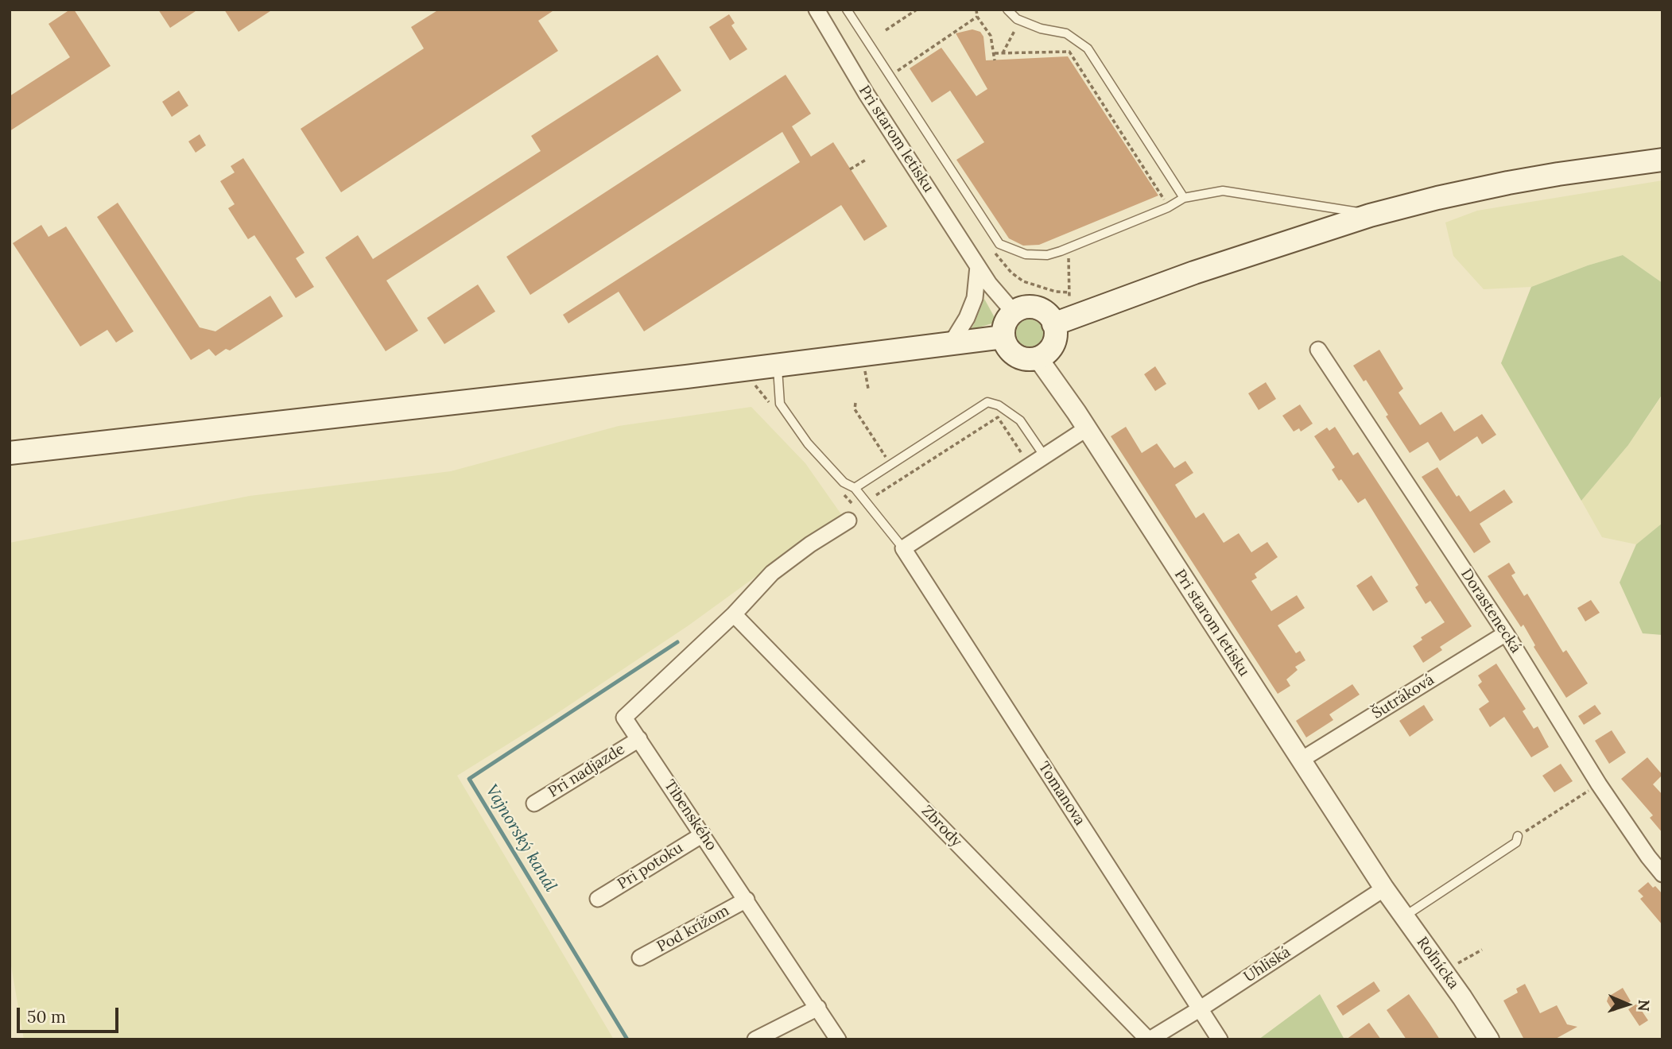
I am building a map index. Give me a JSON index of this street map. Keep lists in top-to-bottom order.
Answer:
{
  "streets": {
    "street": [
      "Pri starom letisku",
      "Dorastenecká",
      "Šutráková",
      "Pri nadjazde",
      "Tomanova",
      "Tibenského",
      "Zbrody",
      "Pri potoku",
      "Pod krížom",
      "Roľnícka",
      "Uhliská"
    ]
  },
  "crossings": [
    ["Pri starom letisku", "Šutráková"],
    ["Pri starom letisku", "Roľnícka"],
    ["Pri starom letisku", "Uhliská"],
    ["Dorastenecká", "Šutráková"],
    ["Pri nadjazde", "Tibenského"],
    ["Tomanova", "Uhliská"],
    ["Tibenského", "Zbrody"],
    ["Tibenského", "Pri potoku"],
    ["Tibenského", "Pod krížom"],
    ["Zbrody", "Uhliská"],
    ["Roľnícka", "Uhliská"]
  ],
  "water": ["Vajnorský kanál"],
  "scale_bar": "50 m",
  "north": "right"
}
